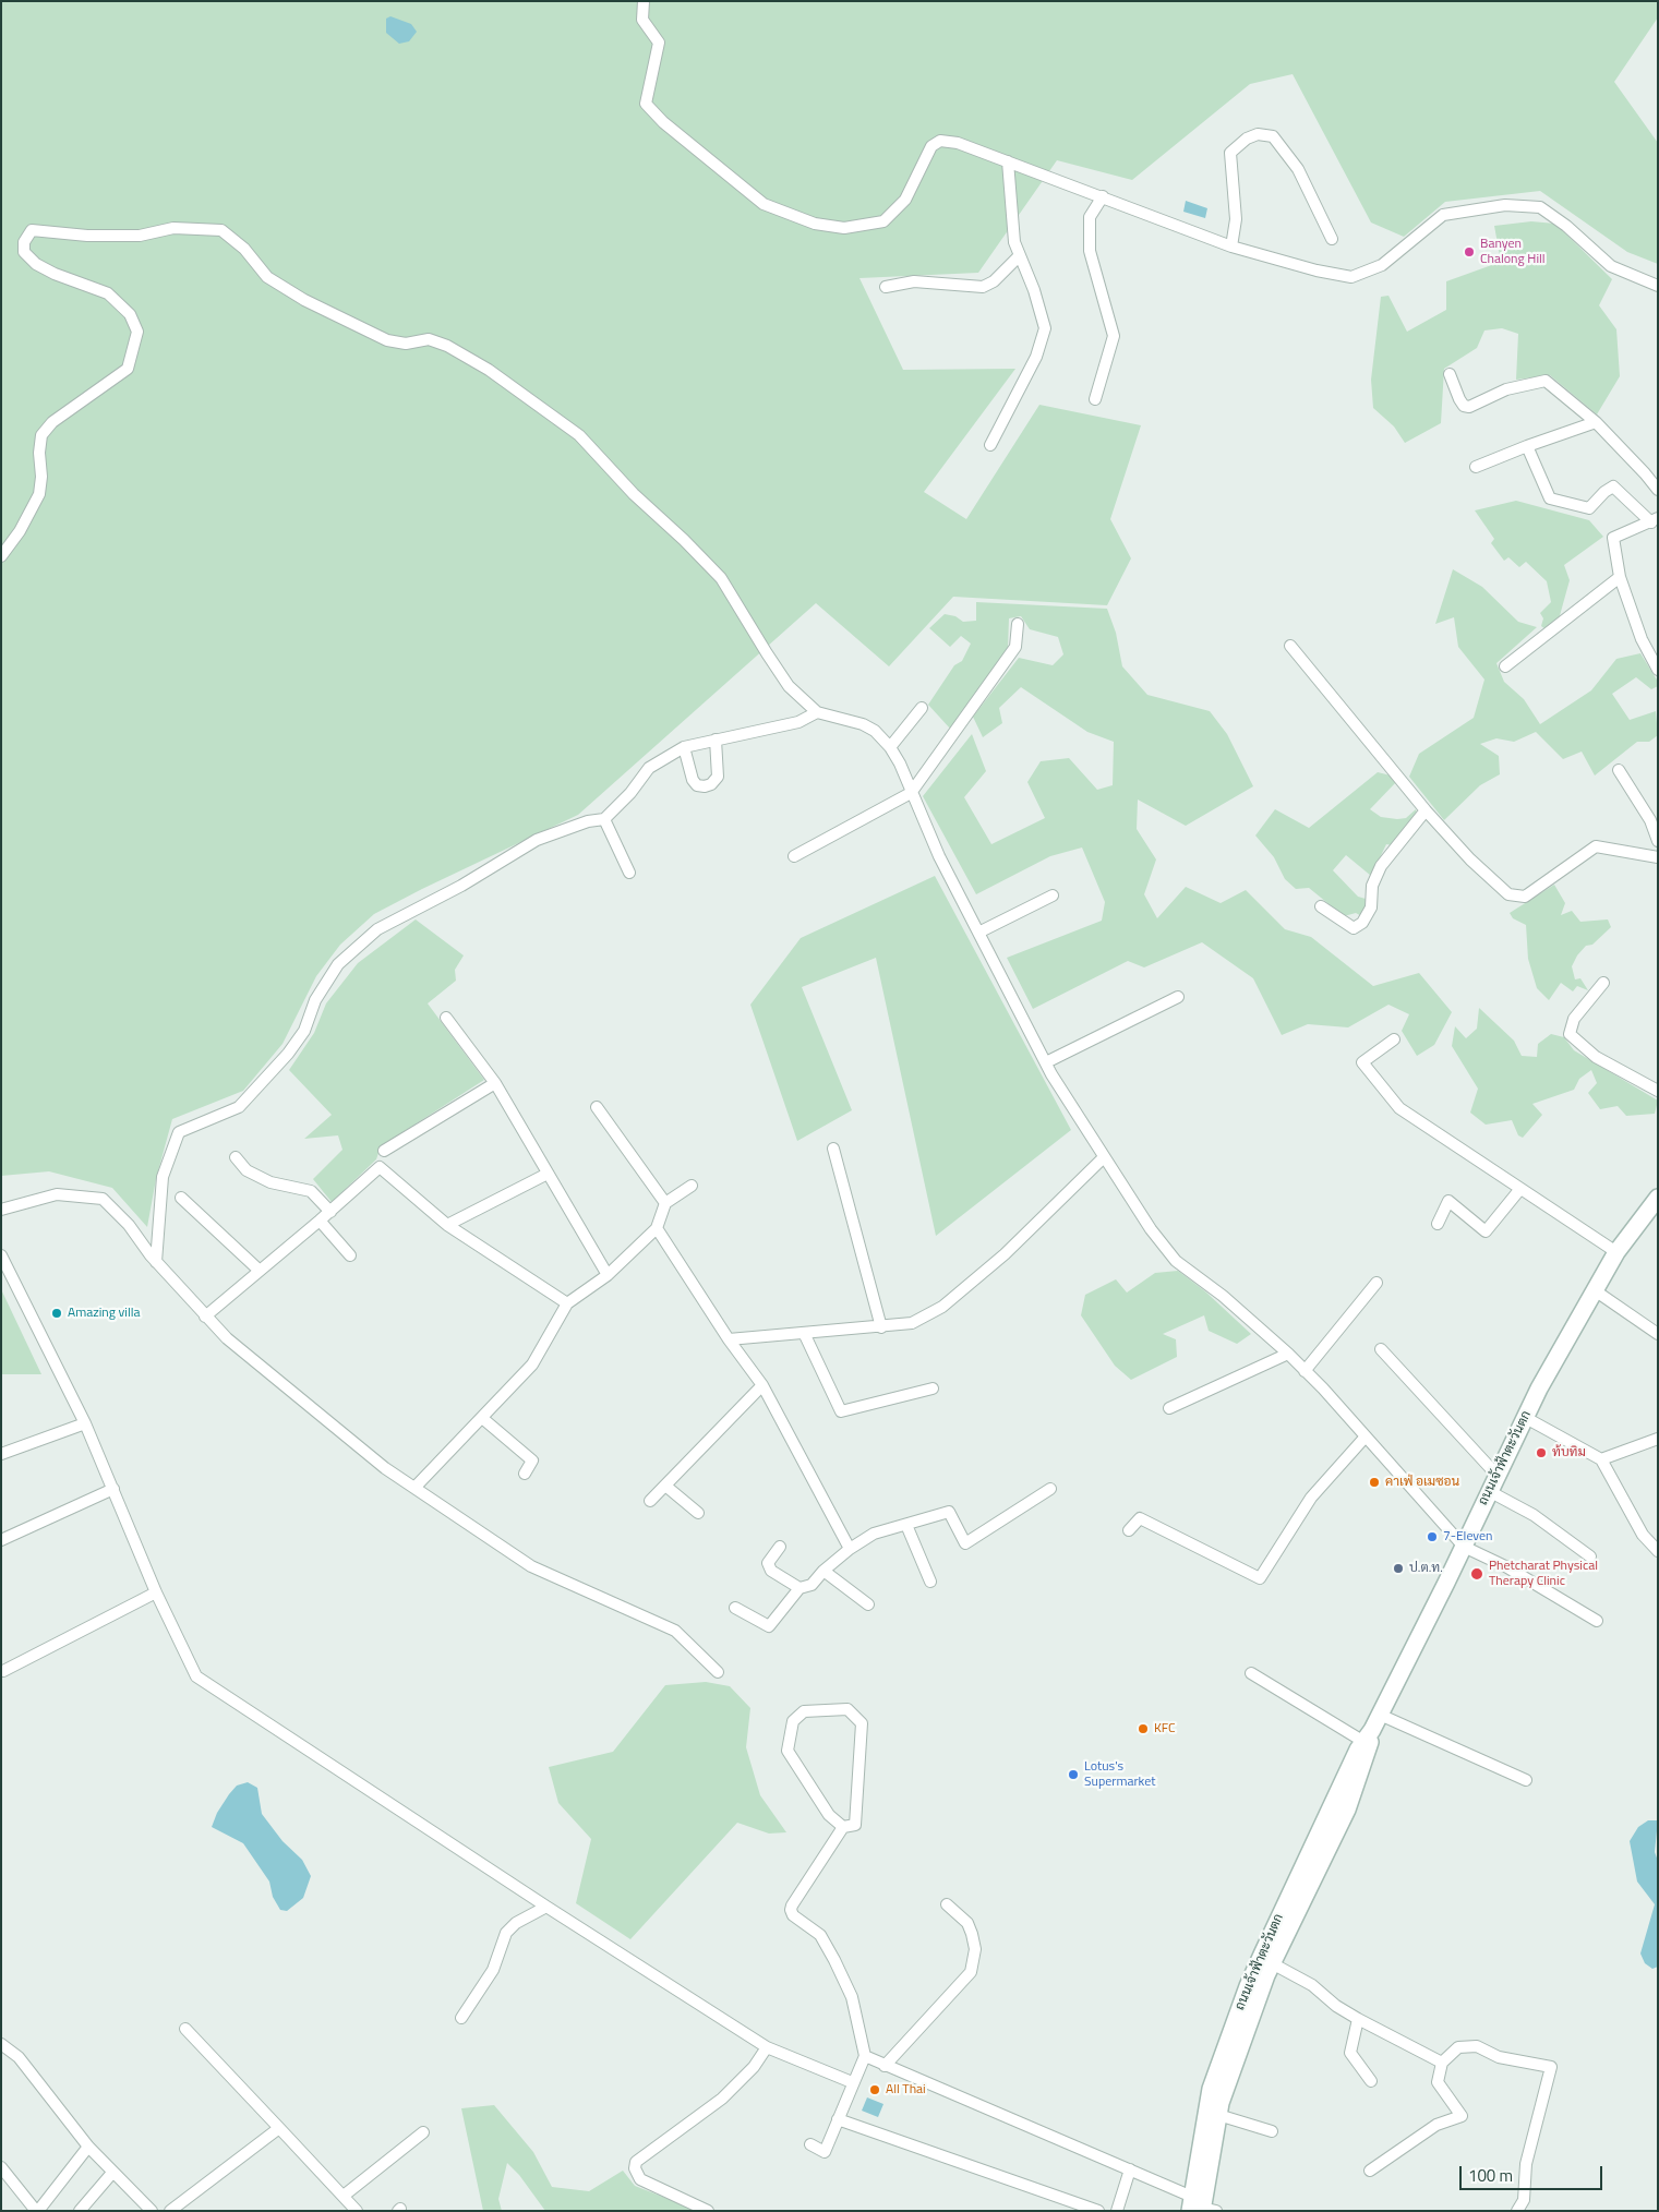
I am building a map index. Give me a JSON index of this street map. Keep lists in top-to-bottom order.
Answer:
{
  "streets": {
    "main road": ["ถนนเจ้าฟ้าตะวันตก"]
  },
  "places": [
    "Banyen Chalong Hill",
    "Amazing villa",
    "ท้บทิม",
    "คาเฟ่ อเมซอน",
    "7-Eleven",
    "ป.ต.ท.",
    "Phetcharat Physical Therapy Clinic",
    "KFC",
    "Lotus's Supermarket",
    "All Thai"
  ],
  "scale_bar": "100 m"
}
